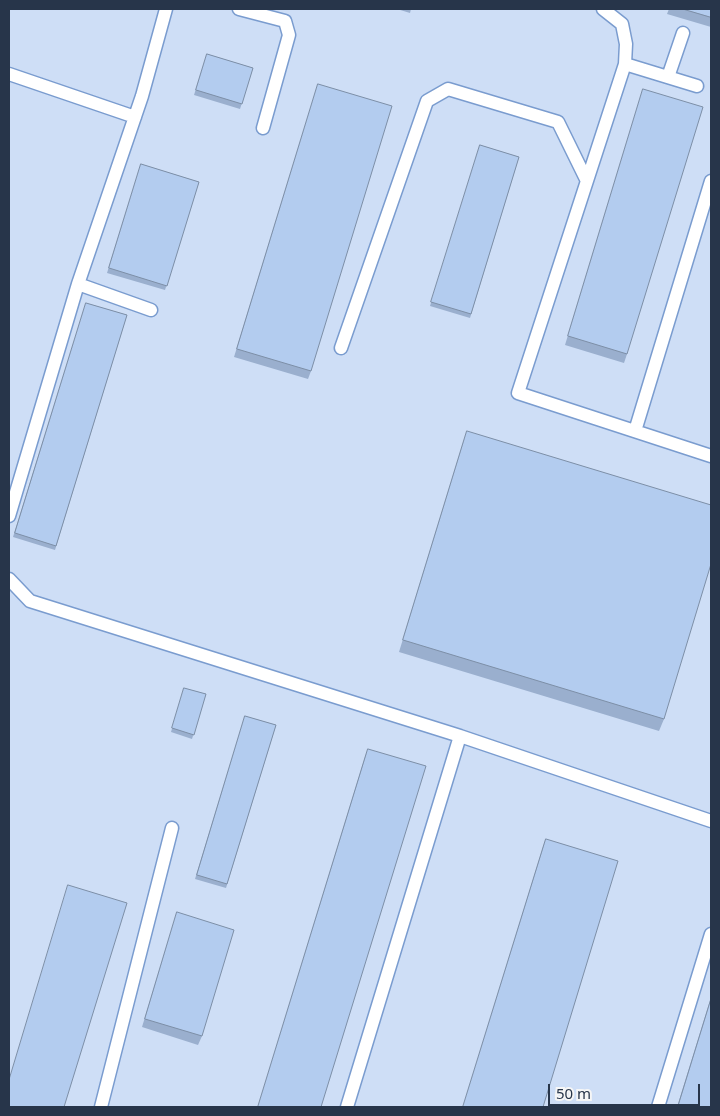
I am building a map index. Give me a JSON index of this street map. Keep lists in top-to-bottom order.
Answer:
{
  "scale_bar": "50 m"
}
